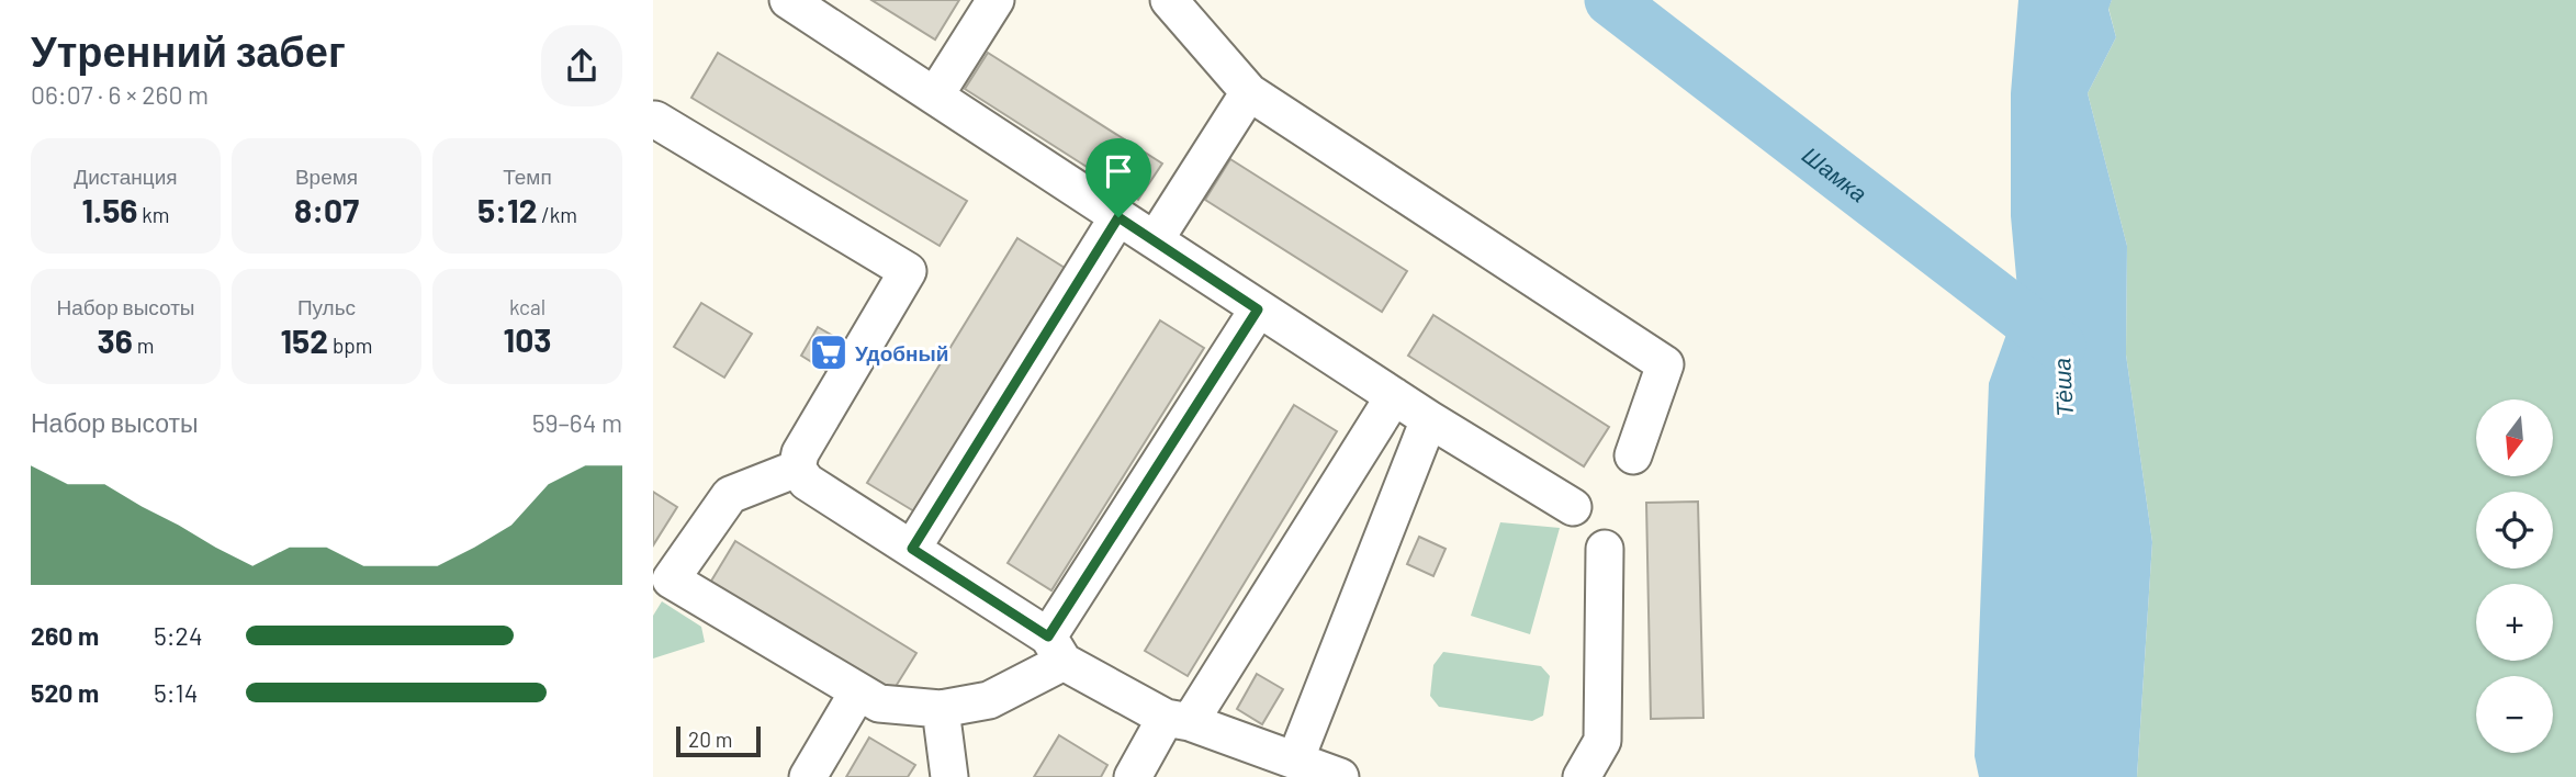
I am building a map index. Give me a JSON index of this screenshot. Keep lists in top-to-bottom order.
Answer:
{
  "water": ["Шамка", "Тёша"],
  "places": {
    "supermarket": ["Удобный"]
  },
  "scale_bar": "20 m",
  "north": "bottom",
  "page": {
    "heading": ["Утренний забег", "06:07 · 6 × 260 m"],
    "stats": [
      ["Дистанция", "1.56 km"],
      ["Время", "8:07"],
      ["Темп", "5:12 /km"],
      ["Набор высоты", "36 m"],
      ["Пульс", "152 bpm"],
      ["kcal", "103"]
    ],
    "chart": ["Набор высоты", "59–64 m"],
    "map_buttons": ["+", "−"],
    "list": [
      {
        "name": "260 m",
        "note": "5:24"
      },
      {
        "name": "520 m",
        "note": "5:14"
      }
    ],
    "scale": "20 m"
  }
}
